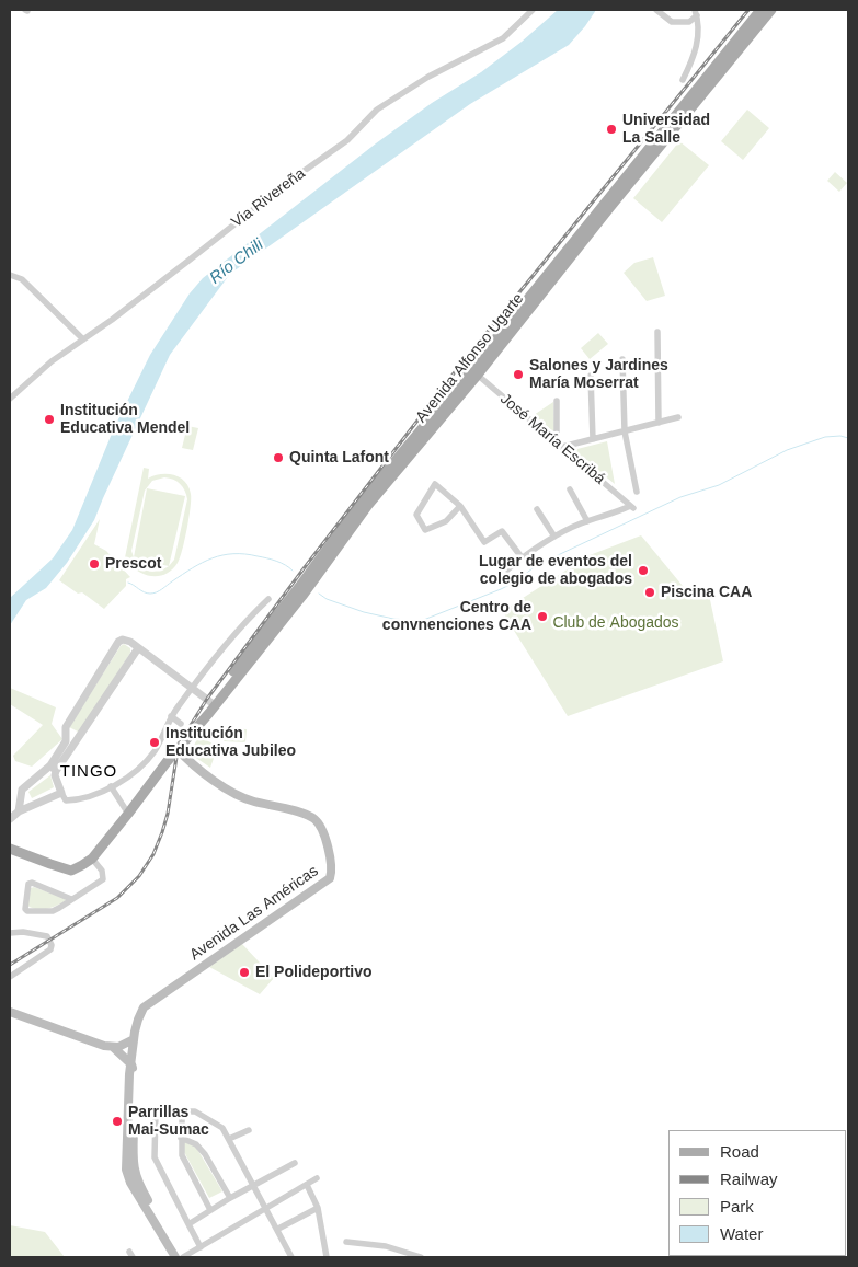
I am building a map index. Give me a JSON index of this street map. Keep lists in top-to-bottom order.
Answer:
{
  "streets": {
    "main road": ["Avenida Alfonso Ugarte", "Avenida Las Américas"],
    "street": ["Via Rivereña", "José María Escribá"]
  },
  "crossings": [
    ["Avenida Alfonso Ugarte", "José María Escribá"],
    ["Avenida Alfonso Ugarte", "Avenida Las Américas"]
  ],
  "districts": ["TINGO"],
  "water": ["Río Chili"],
  "parks": ["Club de Abogados"],
  "places": [
    "Universidad La Salle",
    "Salones y Jardines María Moserrat",
    "Institución Educativa Mendel",
    "Quinta Lafont",
    "Prescot",
    "Lugar de eventos del colegio de abogados",
    "Piscina CAA",
    "Centro de convnenciones CAA",
    "Institución Educativa Jubileo",
    "El Polideportivo",
    "Parrillas Mai-Sumac"
  ],
  "legend": [
    "Road",
    "Railway",
    "Park",
    "Water"
  ]
}
